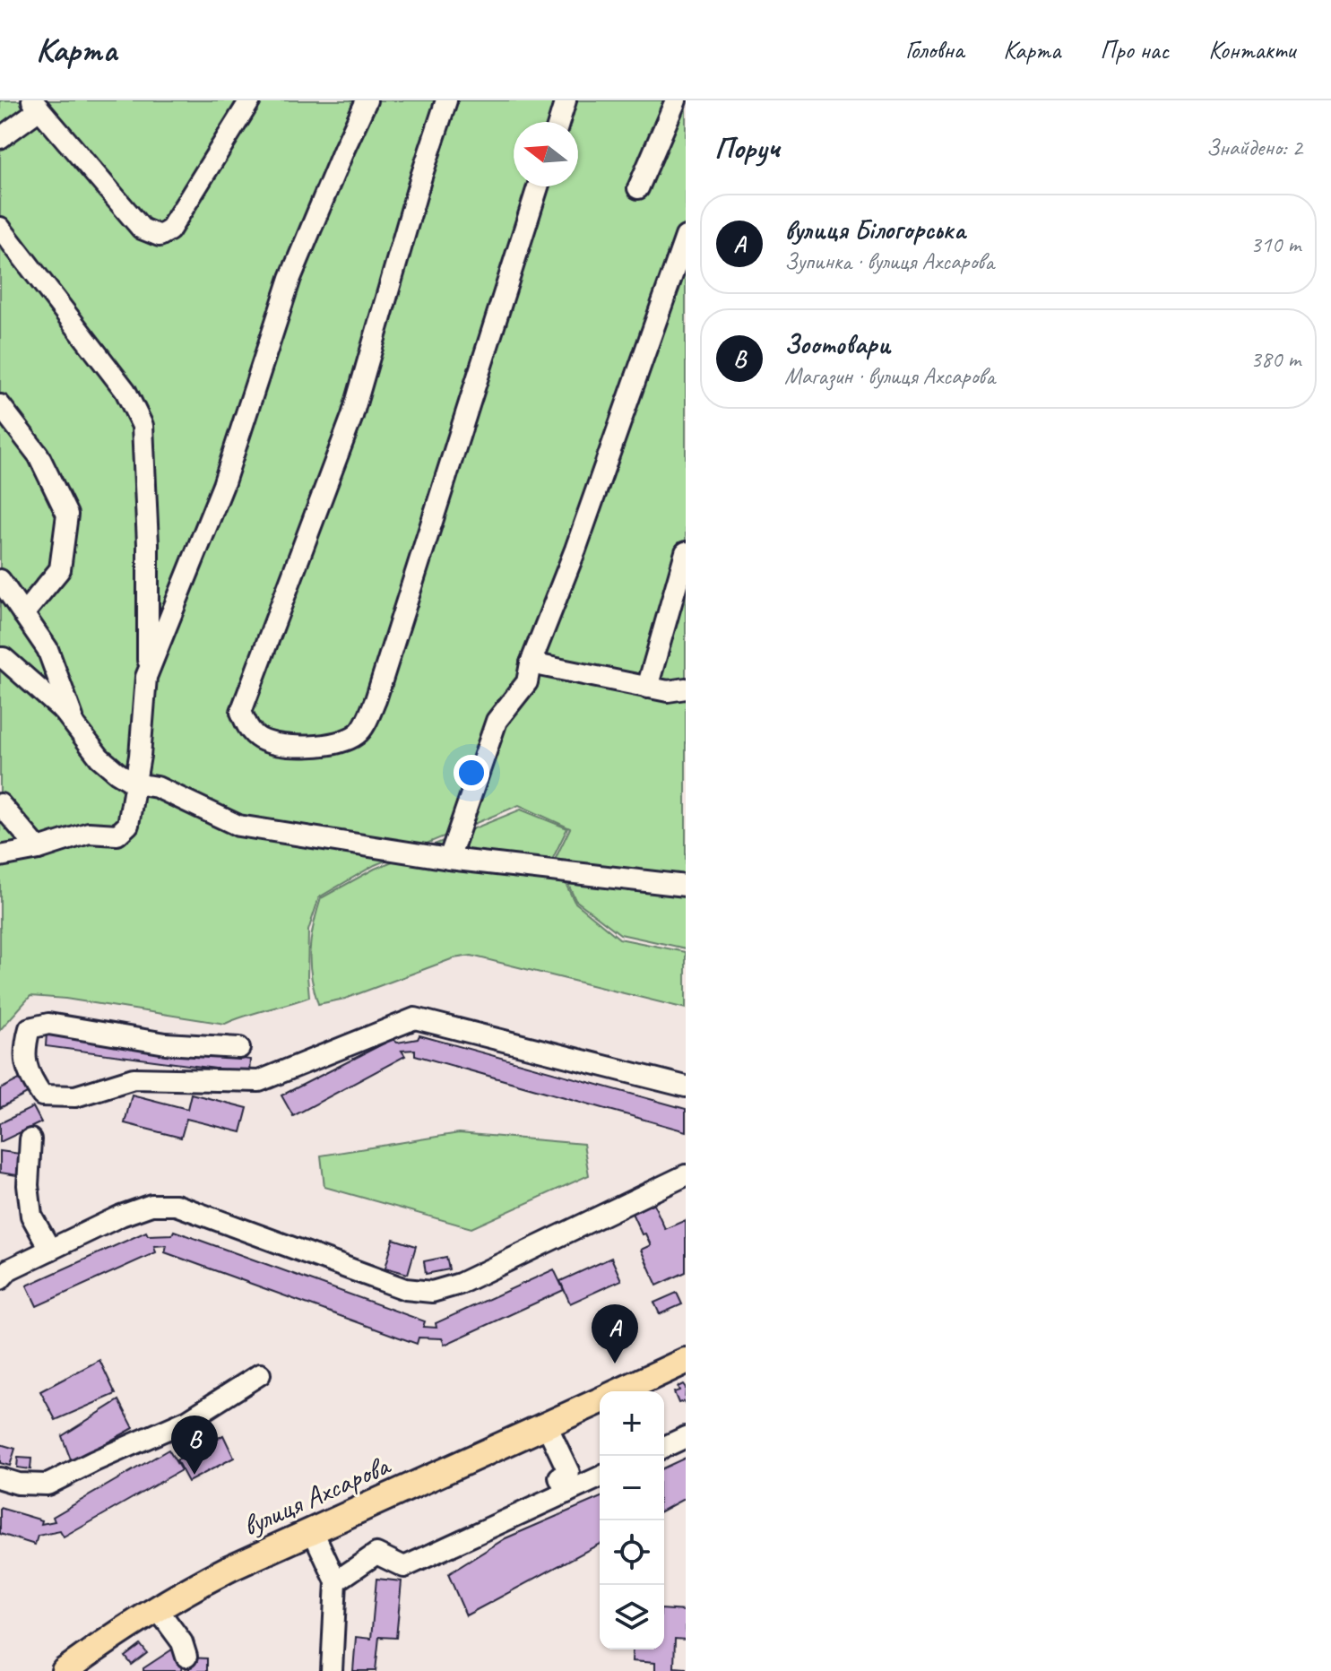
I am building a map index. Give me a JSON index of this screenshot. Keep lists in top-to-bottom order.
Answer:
{
  "streets": {
    "main road": ["вулиця Ахсарова"]
  },
  "north": "left",
  "page": {
    "header": "Карта",
    "nav": [
      "Головна",
      "Карта",
      "Про нас",
      "Контакти"
    ],
    "heading": ["Поруч", "Знайдено: 2"],
    "list": [
      {
        "mark": "A",
        "name": "вулиця Білогорська",
        "note": "Зупинка · вулиця Ахсарова",
        "value": "310 m"
      },
      {
        "mark": "B",
        "name": "Зоотовари",
        "note": "Магазин · вулиця Ахсарова",
        "value": "380 m"
      }
    ],
    "pins": ["A", "B"],
    "map_buttons": ["+", "−"]
  }
}
